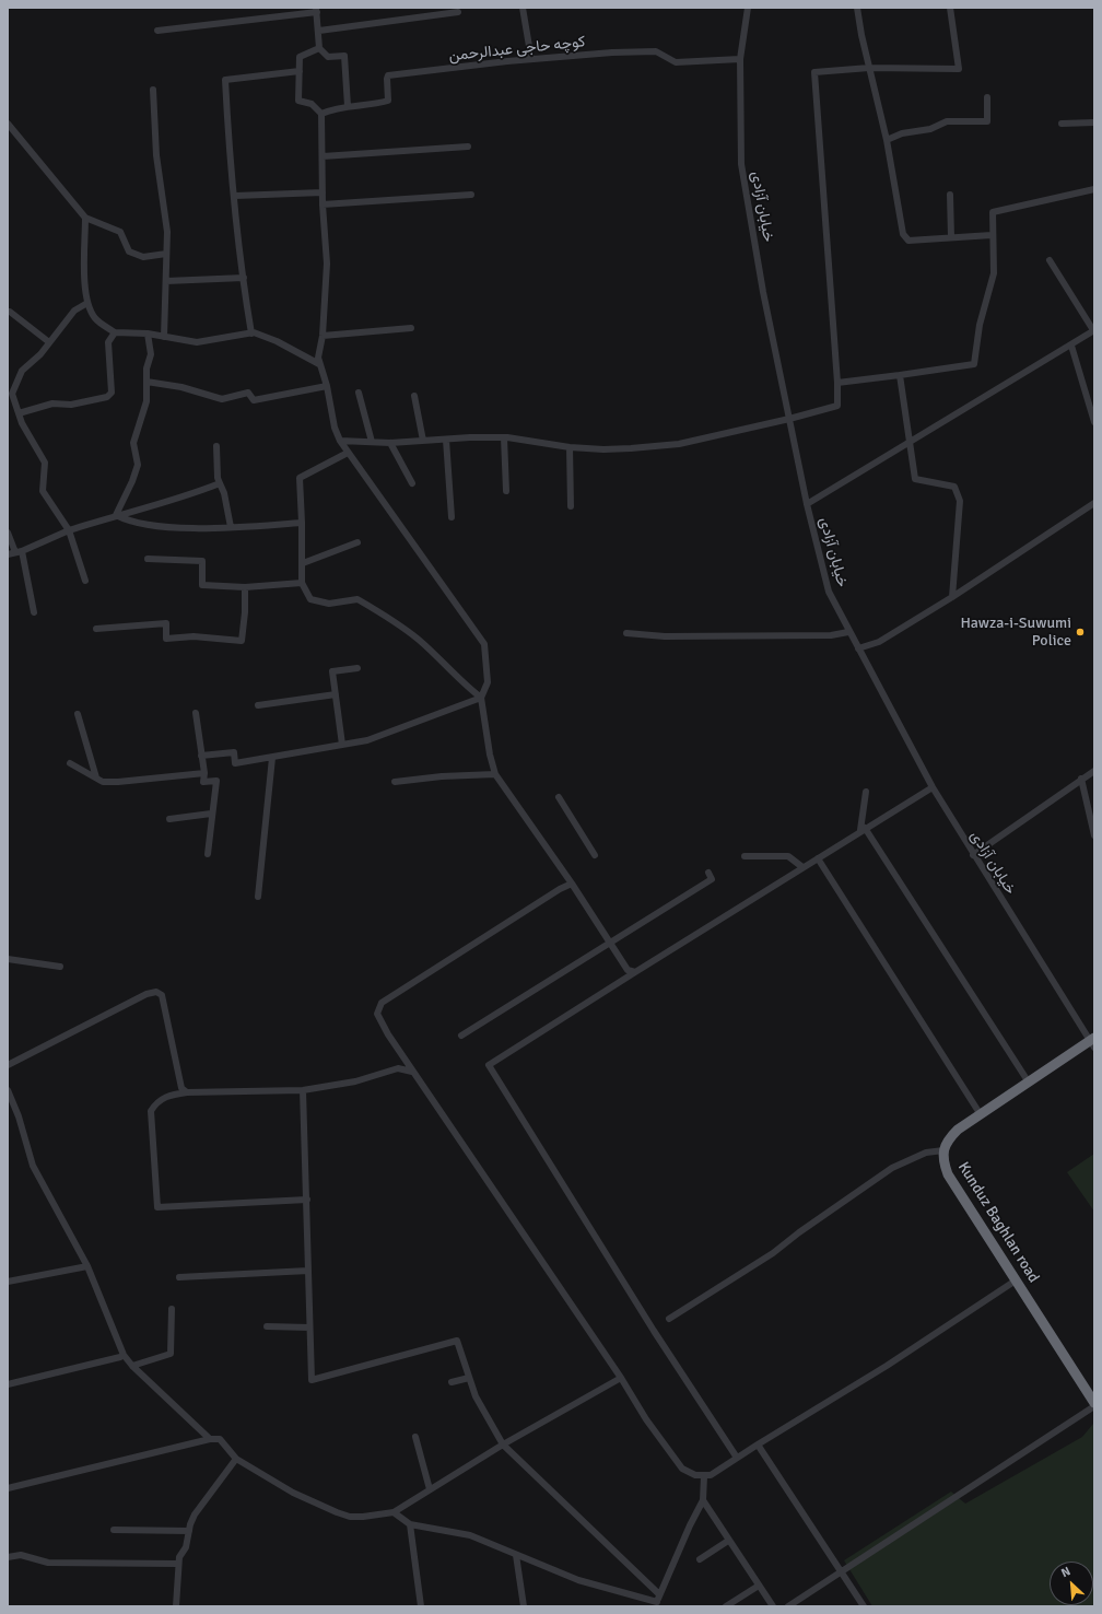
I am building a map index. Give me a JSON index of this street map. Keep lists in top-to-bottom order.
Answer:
{
  "streets": {
    "highway": ["Kunduz Baghlan road"],
    "street": ["کوچه حاجی عبدالرحمن", "خیابان آزادی"]
  },
  "crossings": [
    ["کوچه حاجی عبدالرحمن", "خیابان آزادی"],
    ["خیابان آزادی", "Kunduz Baghlan road"]
  ],
  "places": ["Hawza-i-Suwumi Police"],
  "north": "top left"
}
